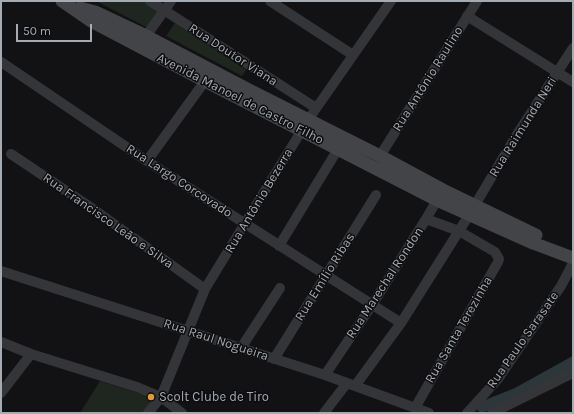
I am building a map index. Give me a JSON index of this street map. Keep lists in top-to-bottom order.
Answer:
{
  "streets": {
    "main road": ["Avenida Manoel de Castro Filho"],
    "street": [
      "Rua Doutor Viana",
      "Rua Antônio Raulino",
      "Rua Raimunda Neri",
      "Rua Largo Corcovado",
      "Rua Antônio Bezerra",
      "Rua Francisco Leão e Silva",
      "Rua Emílio Ribas",
      "Rua Marechal Rondon",
      "Rua Santa Terezinha",
      "Rua Raul Nogueira",
      "Rua Paulo Sarasate"
    ]
  },
  "crossings": [
    ["Rua Doutor Viana", "Rua Antônio Bezerra"],
    ["Rua Antônio Raulino", "Avenida Manoel de Castro Filho"],
    ["Avenida Manoel de Castro Filho", "Rua Raimunda Neri"],
    ["Avenida Manoel de Castro Filho", "Rua Antônio Bezerra"],
    ["Avenida Manoel de Castro Filho", "Rua Marechal Rondon"],
    ["Rua Raimunda Neri", "Rua Largo Corcovado"],
    ["Rua Raimunda Neri", "Rua Santa Terezinha"],
    ["Rua Raimunda Neri", "Rua Raul Nogueira"],
    ["Rua Largo Corcovado", "Rua Antônio Bezerra"],
    ["Rua Largo Corcovado", "Rua Emílio Ribas"],
    ["Rua Largo Corcovado", "Rua Marechal Rondon"],
    ["Rua Antônio Bezerra", "Rua Francisco Leão e Silva"],
    ["Rua Antônio Bezerra", "Rua Raul Nogueira"],
    ["Rua Emílio Ribas", "Rua Raul Nogueira"],
    ["Rua Marechal Rondon", "Rua Raul Nogueira"],
    ["Rua Santa Terezinha", "Rua Raul Nogueira"]
  ],
  "places": ["Scolt Clube de Tiro"],
  "scale_bar": "50 m"
}
